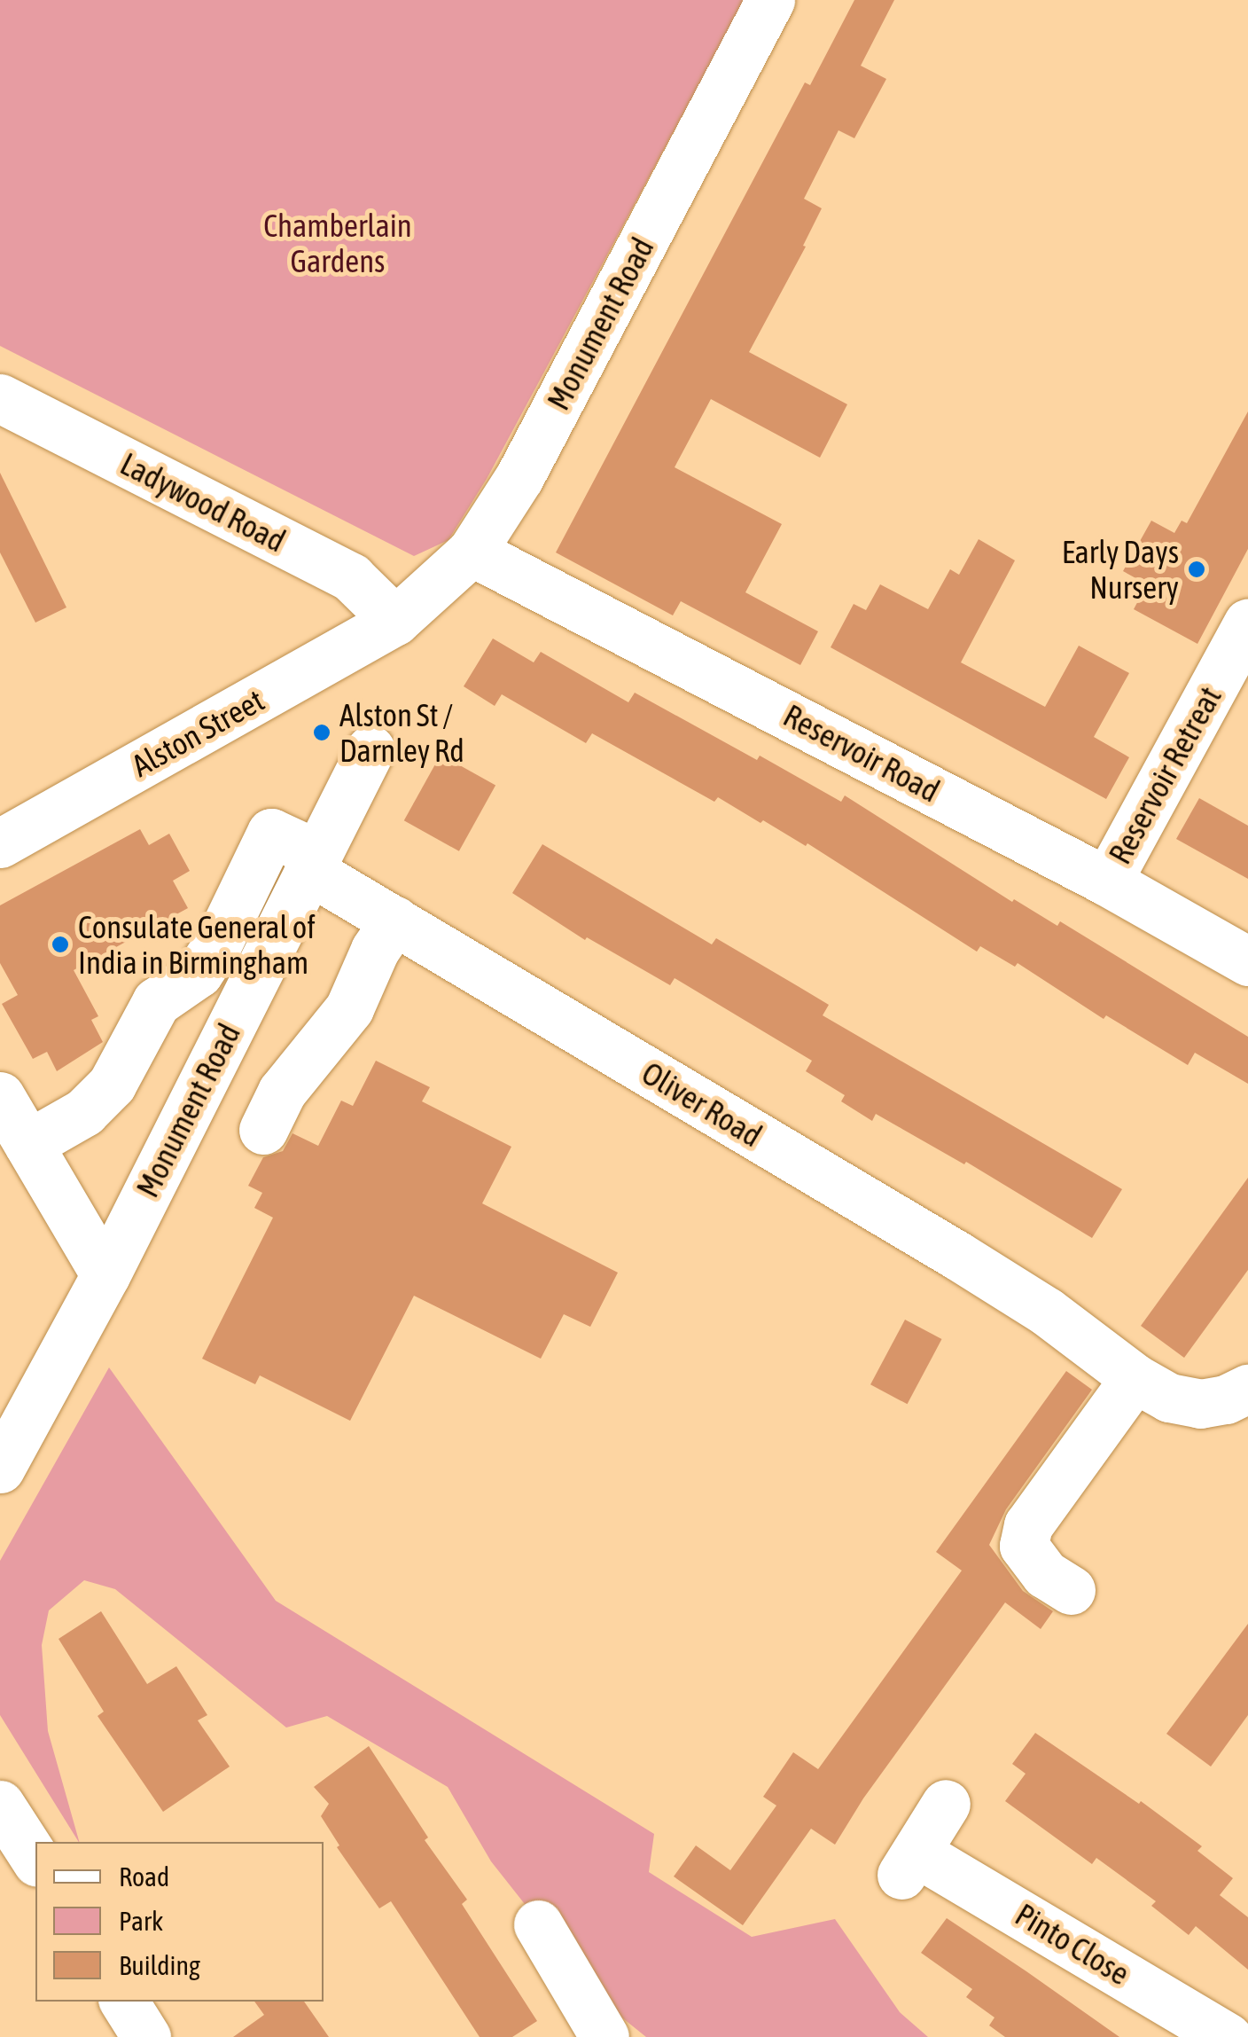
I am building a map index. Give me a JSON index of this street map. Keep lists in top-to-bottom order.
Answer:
{
  "streets": {
    "street": [
      "Monument Road",
      "Ladywood Road",
      "Alston Street",
      "Reservoir Road",
      "Reservoir Retreat",
      "Oliver Road",
      "Pinto Close"
    ]
  },
  "crossings": [
    ["Monument Road", "Ladywood Road"],
    ["Monument Road", "Alston Street"],
    ["Monument Road", "Reservoir Road"],
    ["Monument Road", "Oliver Road"],
    ["Ladywood Road", "Alston Street"],
    ["Reservoir Road", "Reservoir Retreat"]
  ],
  "parks": ["Chamberlain Gardens"],
  "places": ["Early Days Nursery", "Alston St / Darnley Rd", "Consulate General of India in Birmingham"],
  "legend": ["Road", "Park", "Building"]
}
